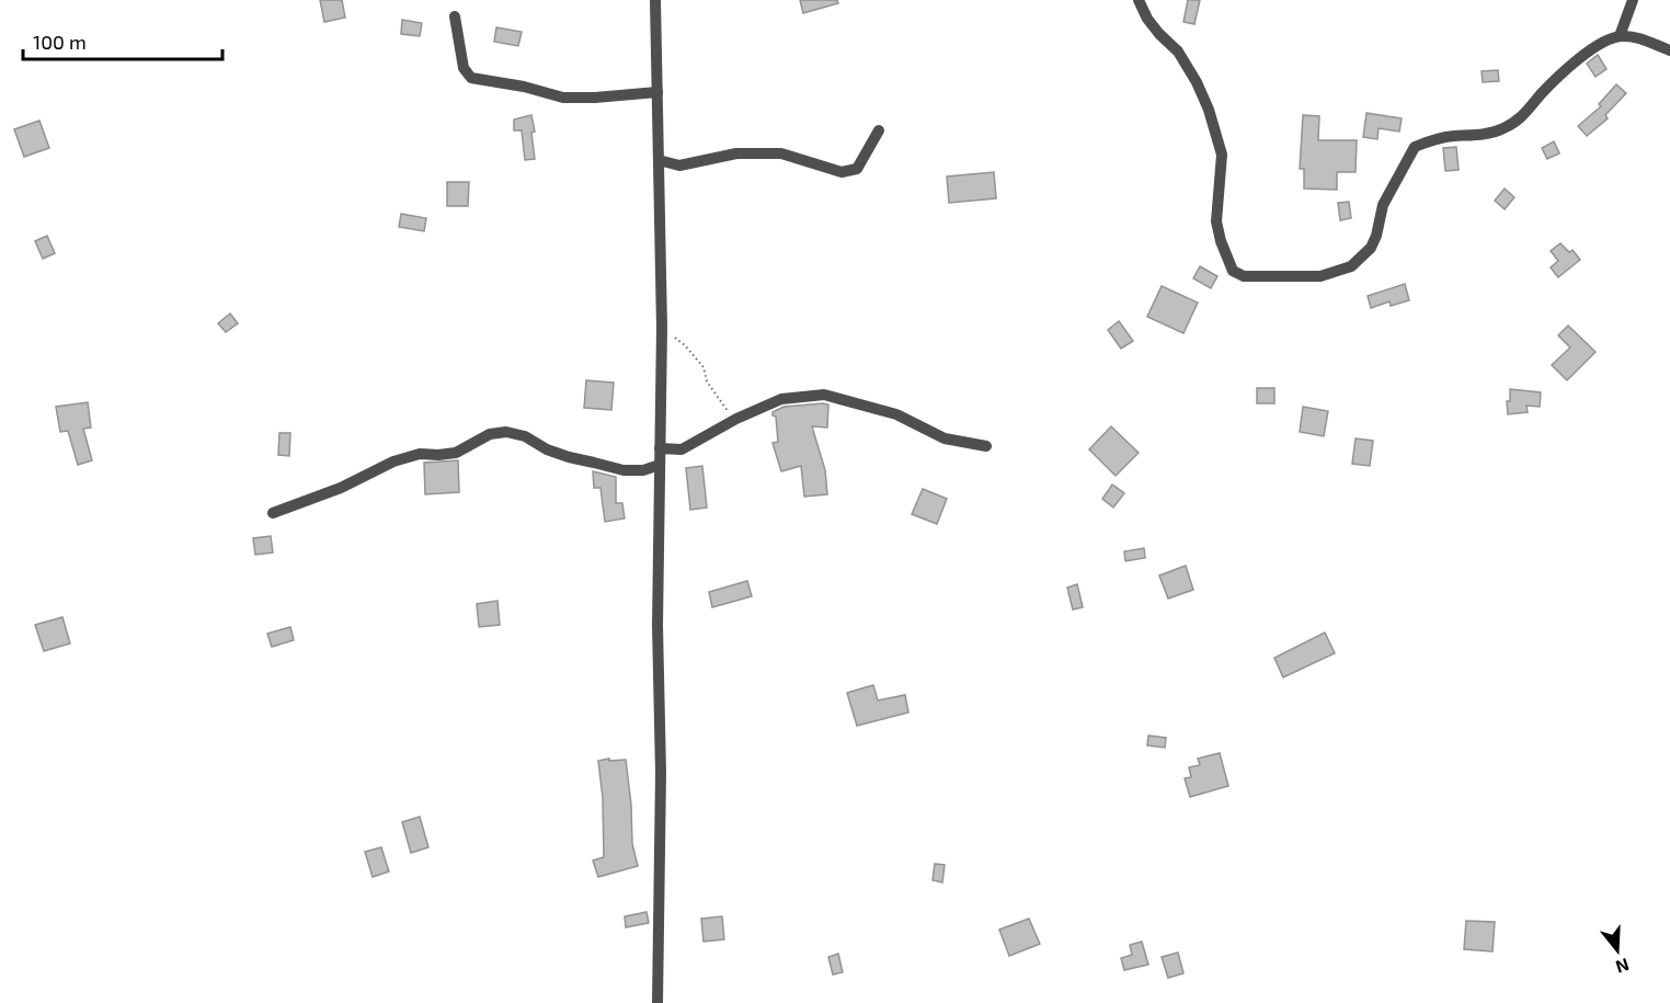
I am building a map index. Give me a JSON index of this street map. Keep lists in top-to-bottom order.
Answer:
{
  "scale_bar": "100 m",
  "north": "bottom"
}
